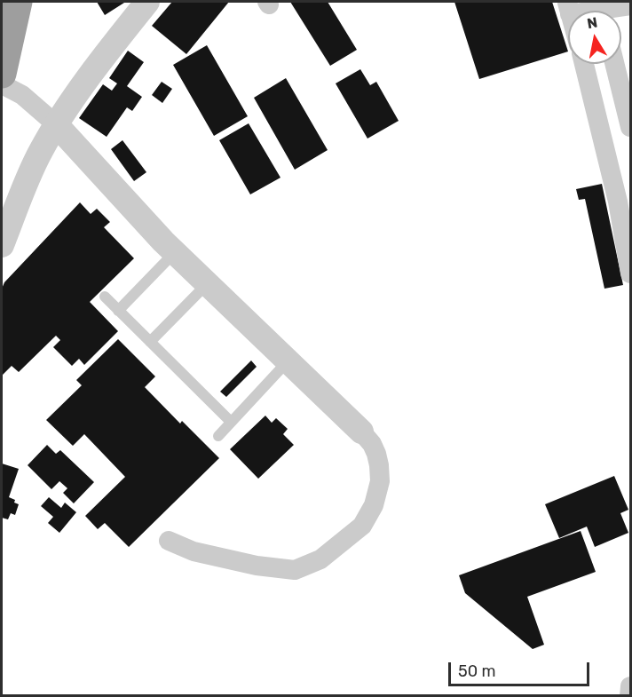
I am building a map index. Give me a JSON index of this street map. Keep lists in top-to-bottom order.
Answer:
{
  "scale_bar": "50 m",
  "north": "top"
}
